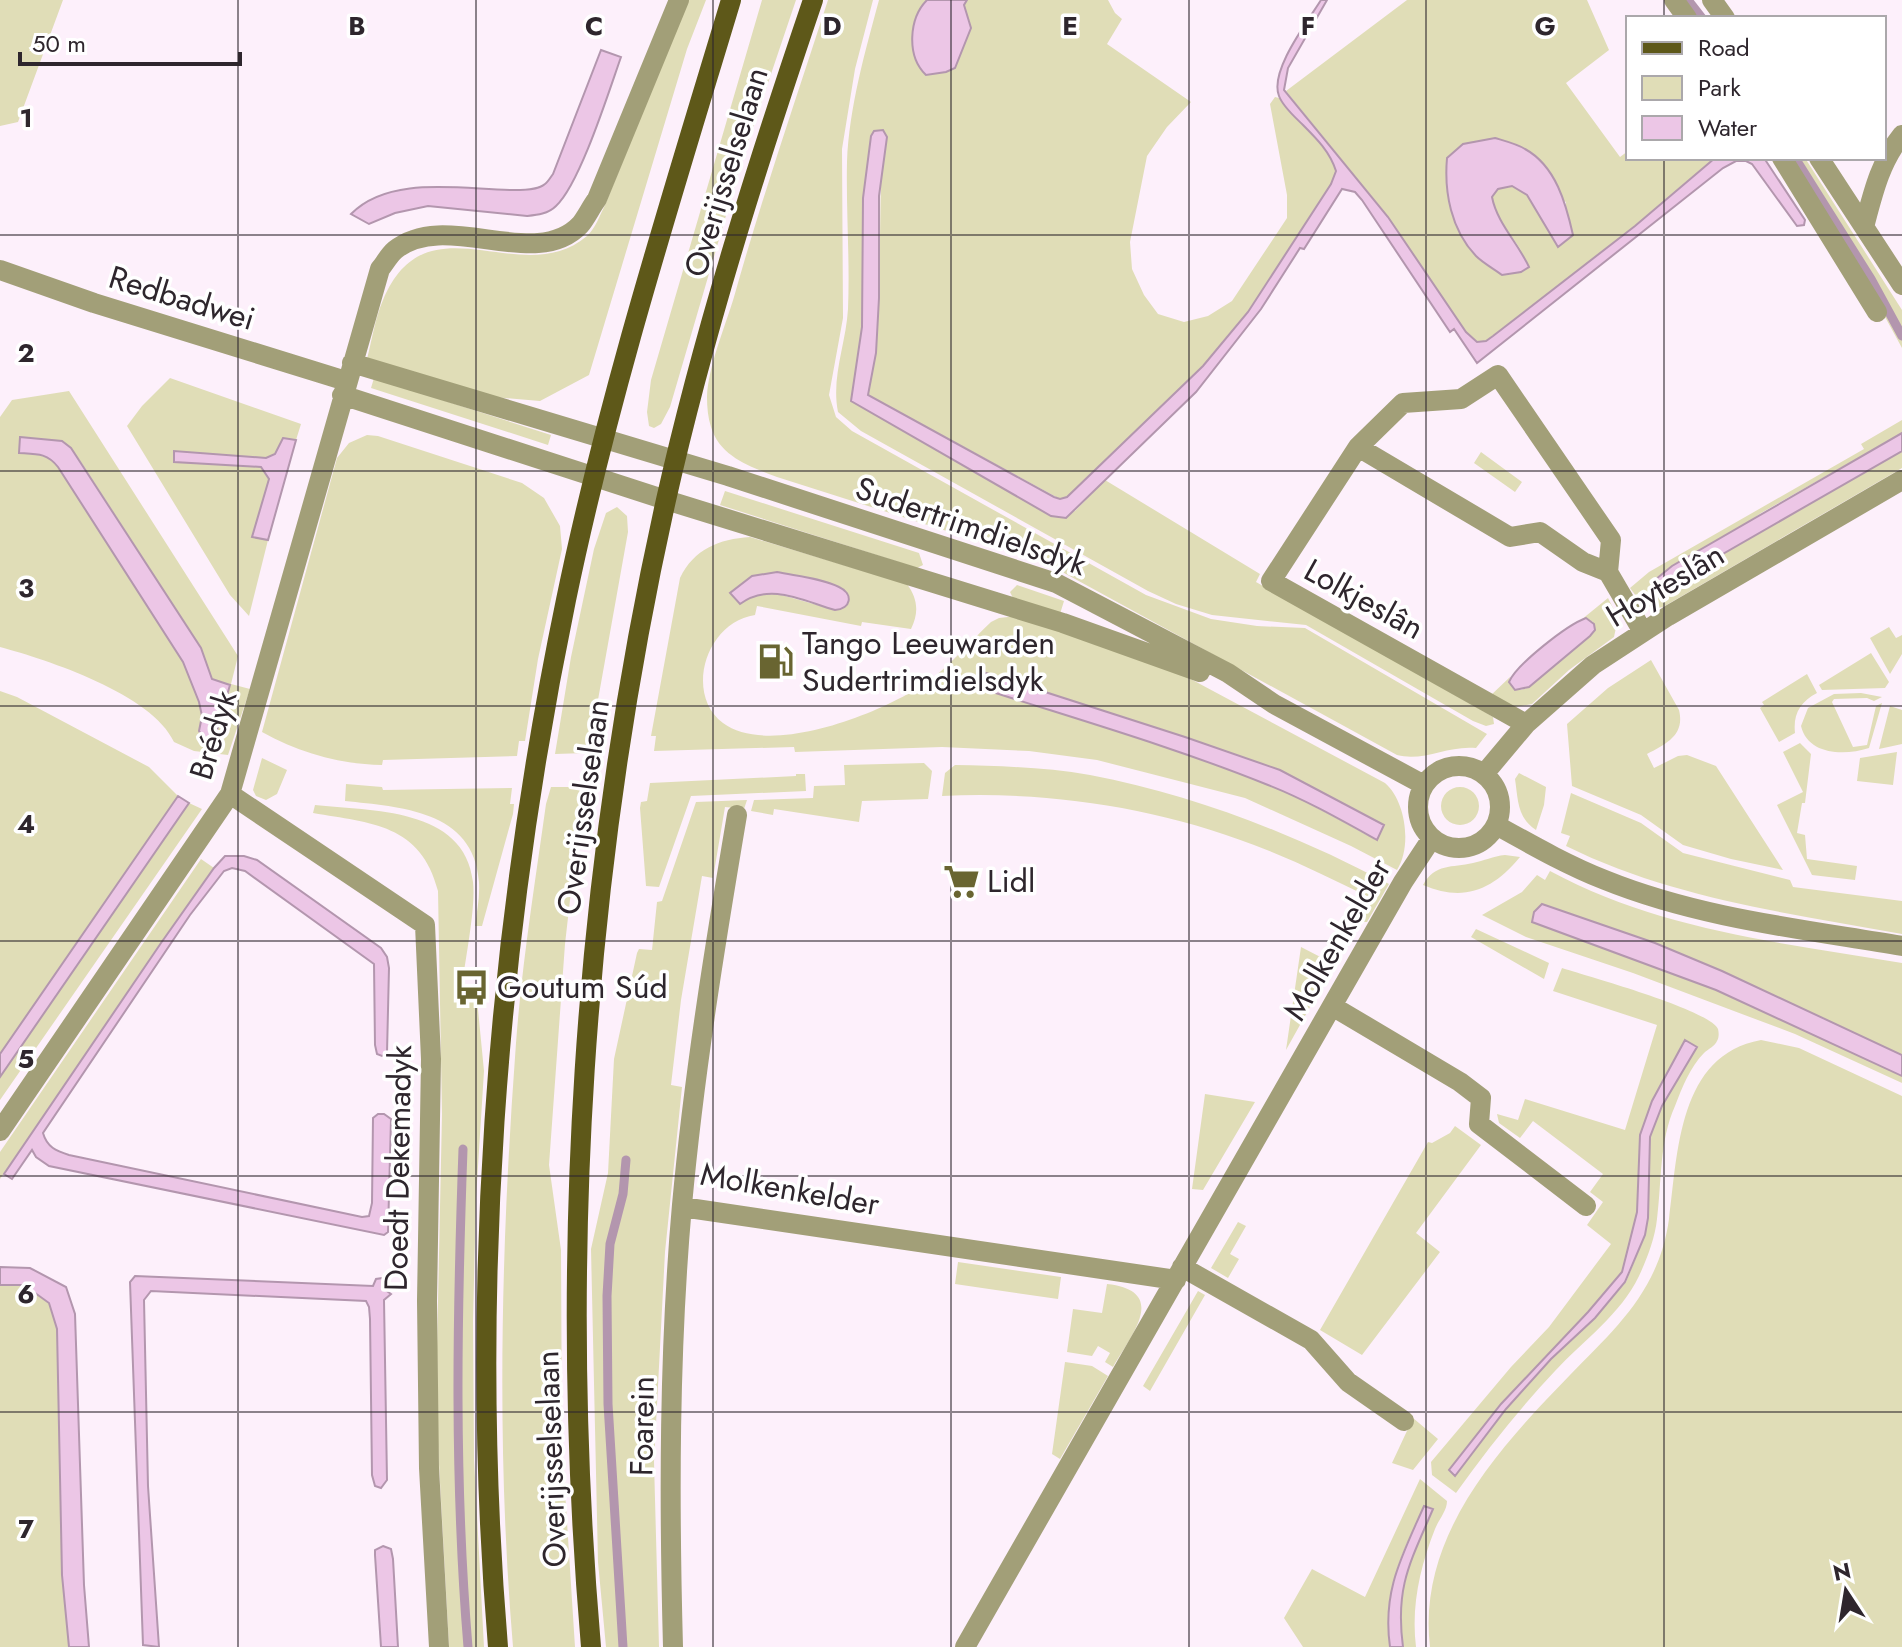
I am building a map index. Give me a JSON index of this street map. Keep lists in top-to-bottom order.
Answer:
{
  "streets": {
    "main road": ["Overijsselselaan"],
    "street": [
      "Redbadwei",
      "Sudertrimdielsdyk",
      "Hoyteslân",
      "Lolkjeslân",
      "Brédyk",
      "Molkenkelder",
      "Doedt Dekemadyk",
      "Foarein"
    ]
  },
  "crossings": [
    ["Overijsselselaan", "Redbadwei"],
    ["Overijsselselaan", "Sudertrimdielsdyk"],
    ["Redbadwei", "Sudertrimdielsdyk"],
    ["Redbadwei", "Brédyk"],
    ["Sudertrimdielsdyk", "Hoyteslân"],
    ["Sudertrimdielsdyk", "Molkenkelder"],
    ["Hoyteslân", "Lolkjeslân"],
    ["Hoyteslân", "Molkenkelder"],
    ["Brédyk", "Doedt Dekemadyk"],
    ["Molkenkelder", "Foarein"]
  ],
  "places": {
    "fuel station": ["Tango Leeuwarden Sudertrimdielsdyk"],
    "supermarket": ["Lidl"],
    "bus stop": ["Goutum Súd"]
  },
  "legend": ["Road", "Park", "Water"],
  "scale_bar": "50 m",
  "north": "top",
  "grid": {
    "columns": [
      "B",
      "C",
      "D",
      "E",
      "F",
      "G"
    ],
    "rows": [
      "1",
      "2",
      "3",
      "4",
      "5",
      "6",
      "7"
    ]
  }
}
